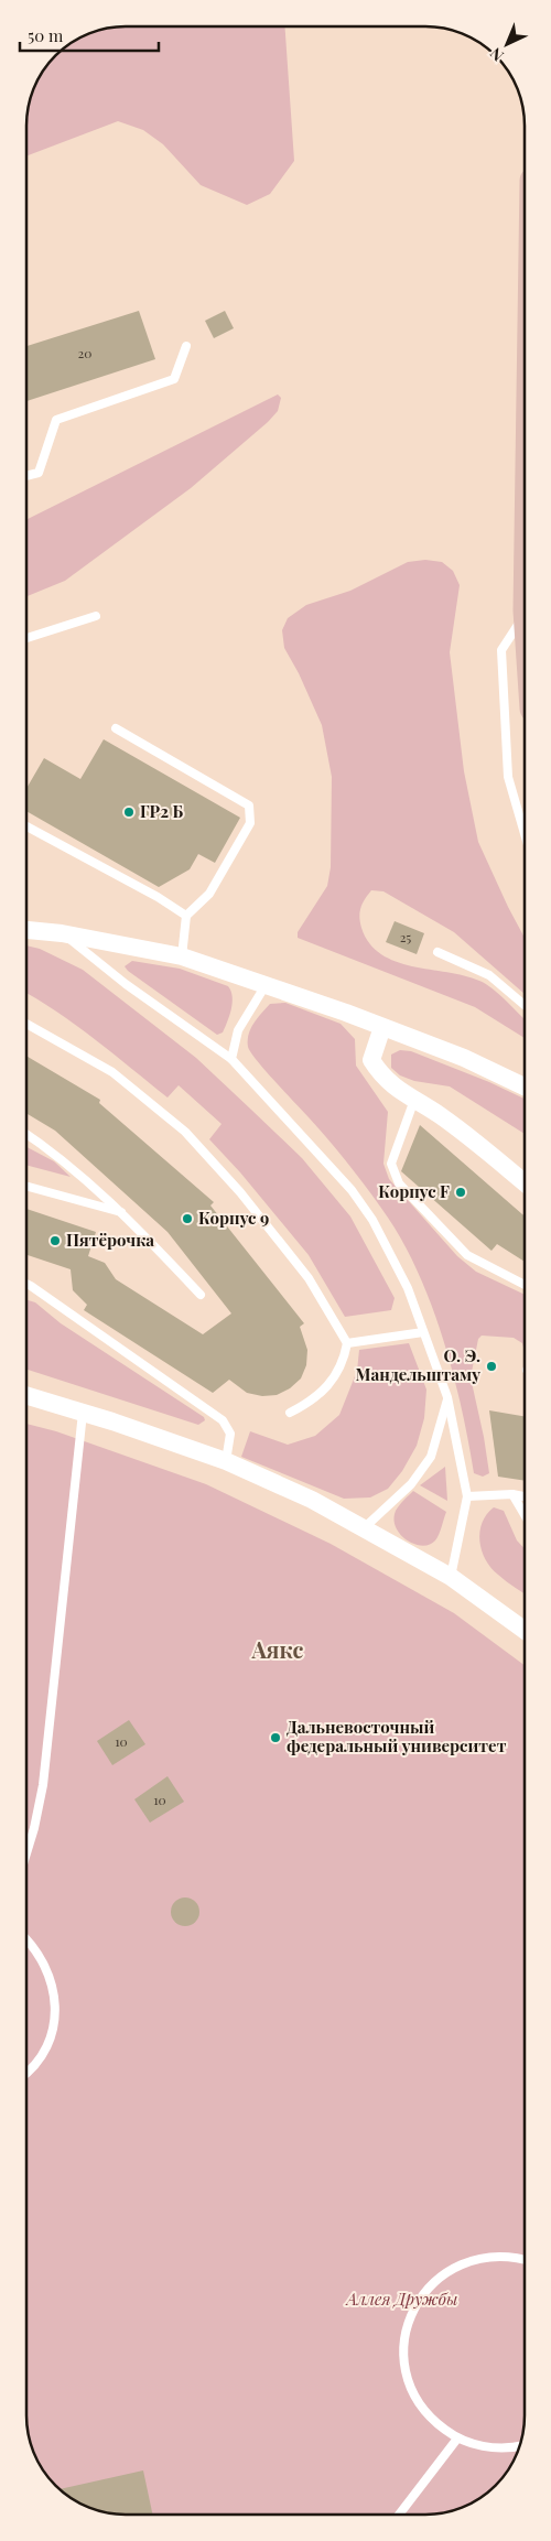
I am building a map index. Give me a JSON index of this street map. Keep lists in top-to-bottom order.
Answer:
{
  "districts": ["Аякс"],
  "parks": ["Аллея Дружбы"],
  "places": [
    "ГР2 Б",
    "Корпус F",
    "Корпус 9",
    "Пятёрочка",
    "О. Э. Мандельштаму",
    "Дальневосточный федеральный университет"
  ],
  "house_numbers": [
    "20",
    "25",
    "10",
    "10"
  ],
  "scale_bar": "50 m",
  "north": "bottom left"
}
